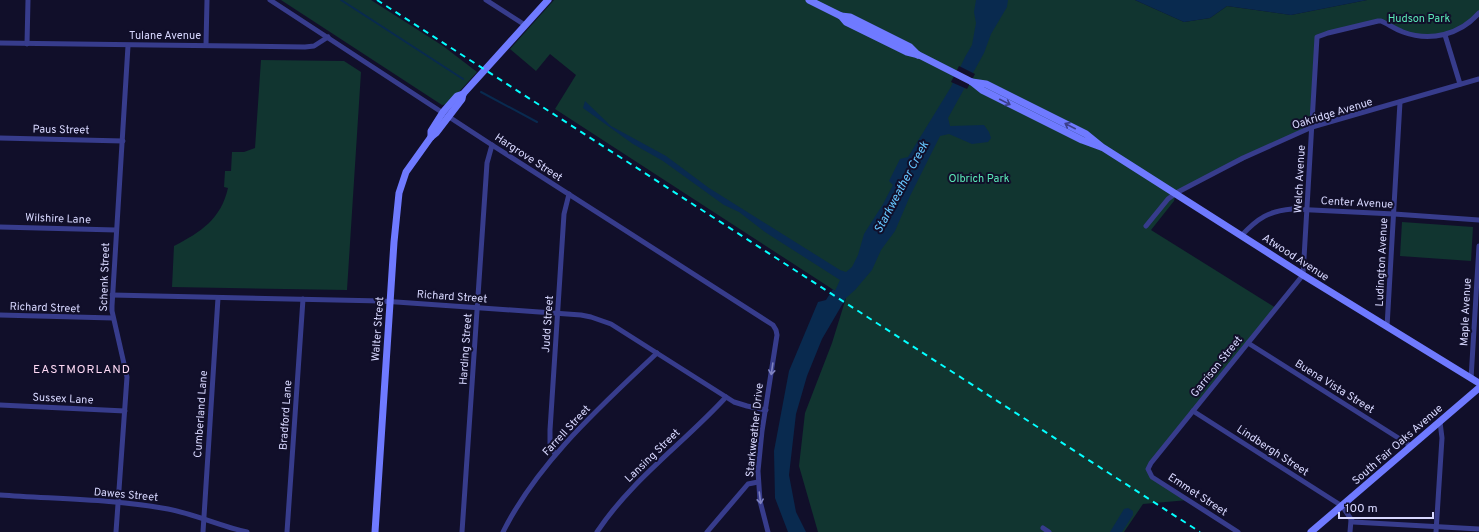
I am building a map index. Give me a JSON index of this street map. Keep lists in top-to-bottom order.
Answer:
{
  "streets": {
    "street": [
      "Tulane Avenue",
      "Oakridge Avenue",
      "Paus Street",
      "Hargrove Street",
      "Welch Avenue",
      "Center Avenue",
      "Wilshire Lane",
      "Atwood Avenue",
      "Ludington Avenue",
      "Schenk Street",
      "Richard Street",
      "Maple Avenue",
      "Judd Street",
      "Walter Street",
      "Harding Street",
      "Garrison Street",
      "Buena Vista Street",
      "Sussex Lane",
      "Cumberland Lane",
      "Bradford Lane",
      "Farrell Street",
      "Starkweather Drive",
      "South Fair Oaks Avenue",
      "Lindbergh Street",
      "Lansing Street",
      "Dawes Street",
      "Emmet Street"
    ]
  },
  "crossings": [
    ["Tulane Avenue", "Hargrove Street"],
    ["Tulane Avenue", "Schenk Street"],
    ["Oakridge Avenue", "Welch Avenue"],
    ["Oakridge Avenue", "Atwood Avenue"],
    ["Oakridge Avenue", "Ludington Avenue"],
    ["Paus Street", "Schenk Street"],
    ["Hargrove Street", "Judd Street"],
    ["Hargrove Street", "Walter Street"],
    ["Hargrove Street", "Harding Street"],
    ["Hargrove Street", "Starkweather Drive"],
    ["Welch Avenue", "Center Avenue"],
    ["Welch Avenue", "Atwood Avenue"],
    ["Welch Avenue", "Garrison Street"],
    ["Center Avenue", "Atwood Avenue"],
    ["Center Avenue", "Ludington Avenue"],
    ["Wilshire Lane", "Schenk Street"],
    ["Atwood Avenue", "Ludington Avenue"],
    ["Atwood Avenue", "Maple Avenue"],
    ["Atwood Avenue", "Garrison Street"],
    ["Schenk Street", "Richard Street"],
    ["Schenk Street", "Sussex Lane"],
    ["Schenk Street", "Dawes Street"],
    ["Richard Street", "Judd Street"],
    ["Richard Street", "Walter Street"],
    ["Richard Street", "Harding Street"],
    ["Richard Street", "Cumberland Lane"],
    ["Richard Street", "Bradford Lane"],
    ["Richard Street", "Farrell Street"],
    ["Richard Street", "Starkweather Drive"],
    ["Richard Street", "Lansing Street"],
    ["Judd Street", "Farrell Street"],
    ["Garrison Street", "Buena Vista Street"],
    ["Garrison Street", "Lindbergh Street"],
    ["Garrison Street", "Emmet Street"],
    ["Buena Vista Street", "South Fair Oaks Avenue"],
    ["Cumberland Lane", "Dawes Street"],
    ["South Fair Oaks Avenue", "Lindbergh Street"]
  ],
  "one_way": ["Starkweather Drive"],
  "districts": ["EASTMORLAND"],
  "water": ["Starkweather Creek"],
  "parks": ["Hudson Park", "Olbrich Park"],
  "scale_bar": "100 m"
}
